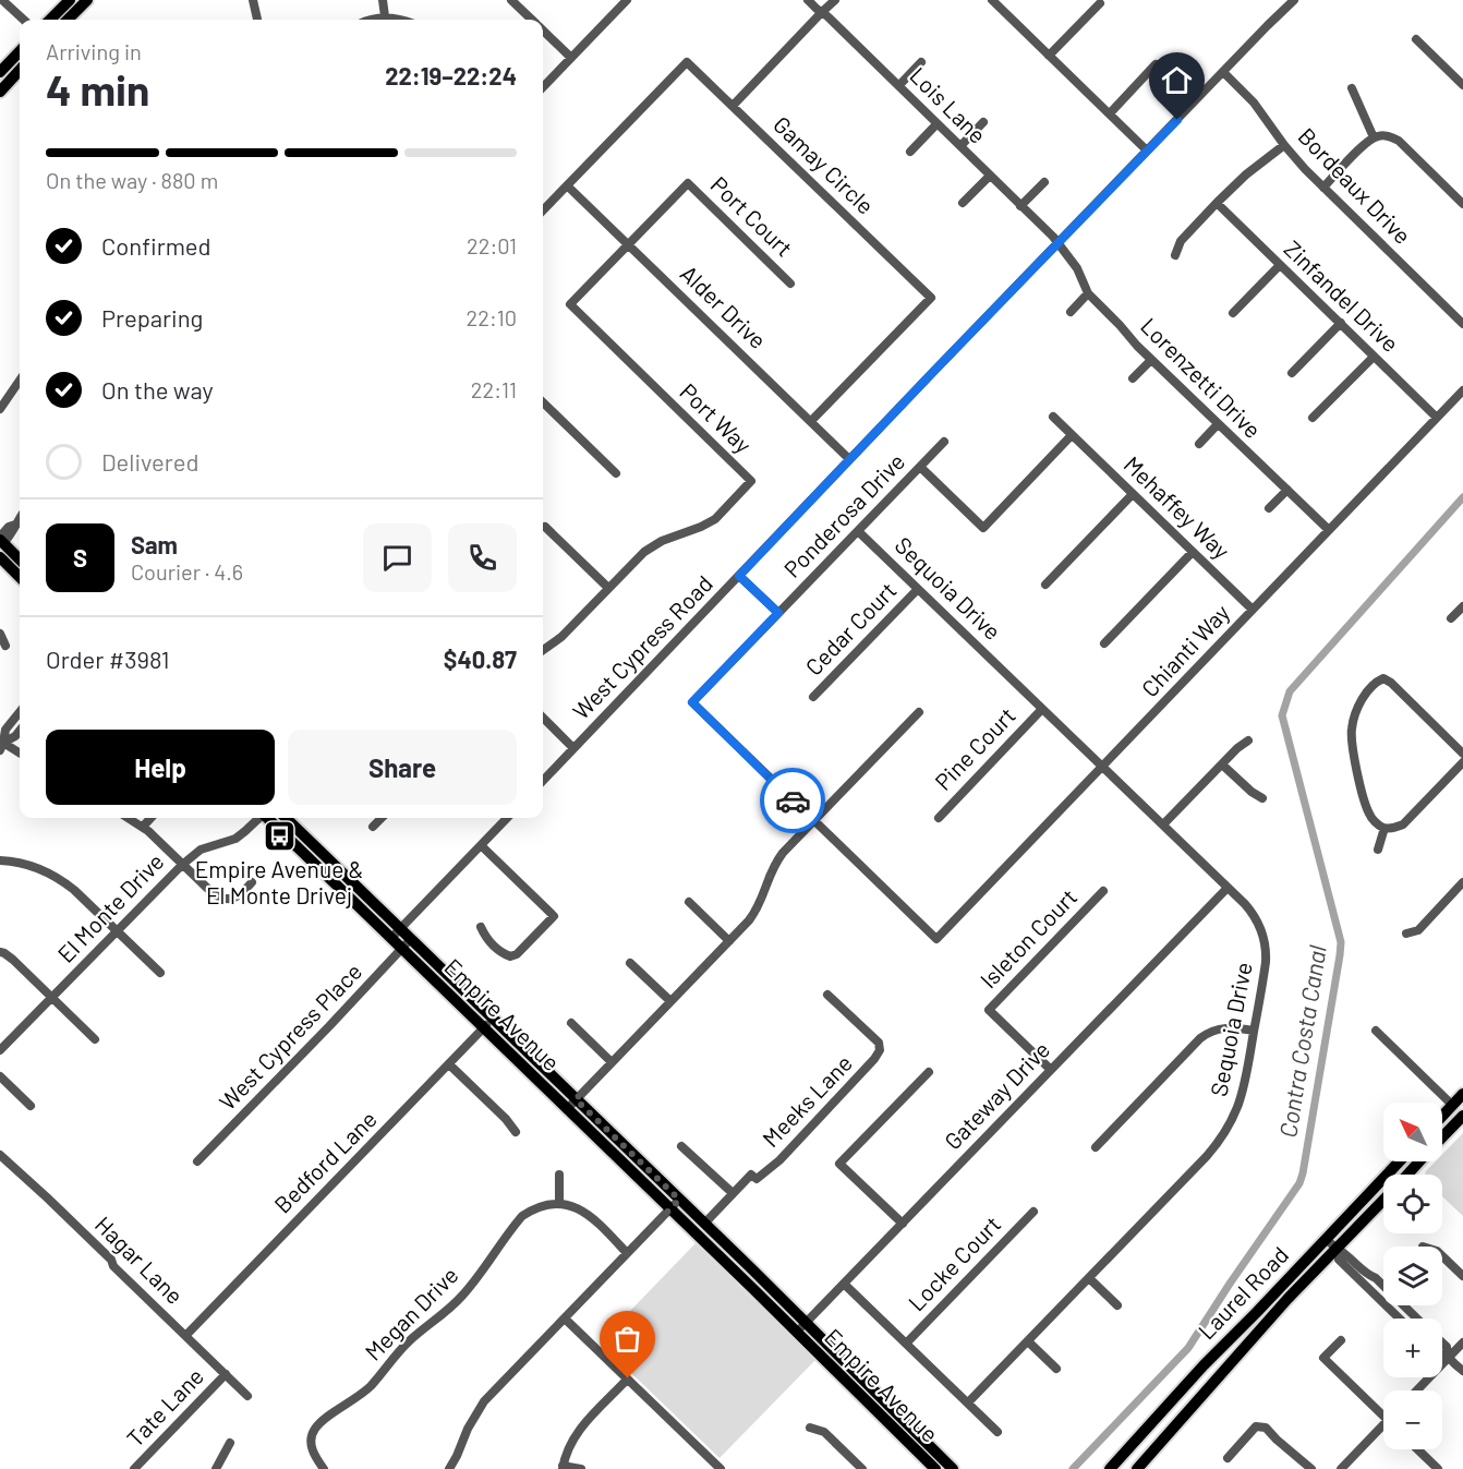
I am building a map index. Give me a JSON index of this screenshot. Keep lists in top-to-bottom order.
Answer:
{
  "streets": {
    "main road": ["Empire Avenue", "Laurel Road"],
    "street": [
      "Lois Lane",
      "Gamay Circle",
      "Bordeaux Drive",
      "Port Court",
      "Zinfandel Drive",
      "Alder Drive",
      "Lorenzetti Drive",
      "Port Way",
      "Mehaffey Way",
      "Ponderosa Drive",
      "Sequoia Drive",
      "Cedar Court",
      "West Cypress Road",
      "Chianti Way",
      "Pine Court",
      "El Monte Drive",
      "Isleton Court",
      "West Cypress Place",
      "Gateway Drive",
      "Meeks Lane",
      "Bedford Lane",
      "Hagar Lane",
      "Locke Court",
      "Megan Drive",
      "Tate Lane"
    ]
  },
  "crossings": [
    ["Lois Lane", "Lorenzetti Drive"],
    ["Lois Lane", "West Cypress Road"],
    ["Gamay Circle", "Alder Drive"],
    ["Bordeaux Drive", "West Cypress Road"],
    ["Port Court", "Alder Drive"],
    ["Port Court", "Port Way"],
    ["Zinfandel Drive", "Chianti Way"],
    ["Alder Drive", "Port Way"],
    ["Alder Drive", "West Cypress Road"],
    ["Lorenzetti Drive", "West Cypress Road"],
    ["Lorenzetti Drive", "Chianti Way"],
    ["Mehaffey Way", "Chianti Way"],
    ["Ponderosa Drive", "Sequoia Drive"],
    ["Ponderosa Drive", "Chianti Way"],
    ["Sequoia Drive", "Cedar Court"],
    ["Sequoia Drive", "Chianti Way"],
    ["Sequoia Drive", "Pine Court"],
    ["Sequoia Drive", "Gateway Drive"],
    ["Isleton Court", "Gateway Drive"],
    ["Empire Avenue", "West Cypress Place"],
    ["Empire Avenue", "Gateway Drive"],
    ["Empire Avenue", "Meeks Lane"],
    ["Empire Avenue", "Bedford Lane"],
    ["Bedford Lane", "Hagar Lane"],
    ["Hagar Lane", "Tate Lane"]
  ],
  "water": ["Contra Costa Canal"],
  "places": {
    "bus stop": ["Empire Avenue & El Monte Drivej"]
  },
  "north": "top left",
  "page": {
    "heading": ["4 min", "Arriving in", "22:19–22:24"],
    "panel": [
      "Sam",
      "Courier · 4.6",
      "Order #3981",
      "$40.87"
    ],
    "bar": "On the way · 880 m",
    "list": [
      ["Confirmed", "22:01"],
      ["Preparing", "22:10"],
      ["On the way", "22:11"],
      "Delivered"
    ],
    "round": "S",
    "buttons": ["Help", "Share"],
    "map_buttons": ["+", "−"]
  }
}
